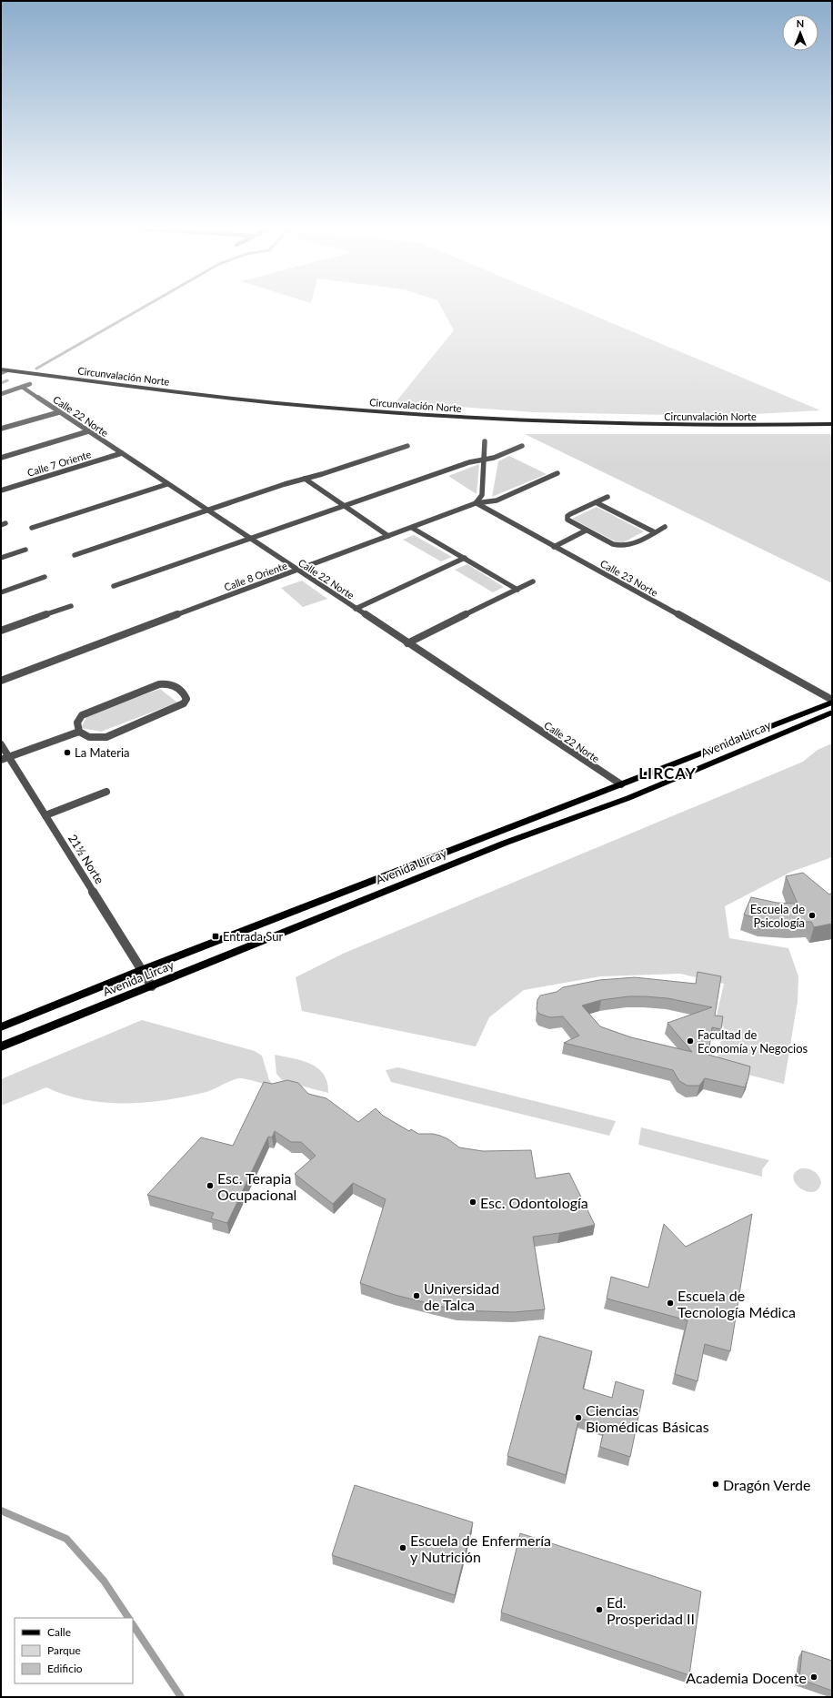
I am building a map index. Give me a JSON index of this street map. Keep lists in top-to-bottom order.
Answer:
{
  "streets": {
    "main road": ["Circunvalación Norte", "Avenida Lircay"],
    "street": [
      "Calle 22 Norte",
      "Calle 7 Oriente",
      "Calle 8 Oriente",
      "Calle 23 Norte",
      "21½ Norte"
    ]
  },
  "crossings": [
    ["Calle 22 Norte", "Calle 7 Oriente"],
    ["Calle 22 Norte", "Calle 8 Oriente"],
    ["Calle 22 Norte", "Avenida Lircay"],
    ["Calle 8 Oriente", "Calle 23 Norte"],
    ["Avenida Lircay", "21½ Norte"]
  ],
  "districts": ["LIRCAY"],
  "places": {
    "other": [
      "La Materia",
      "Escuela de Psicología",
      "Facultad de Economía y Negocios",
      "Esc. Terapia Ocupacional",
      "Esc. Odontología",
      "Universidad de Talca",
      "Escuela de Tecnología Médica",
      "Ciencias Biomédicas Básicas",
      "Dragón Verde",
      "Escuela de Enfermería y Nutrición",
      "Ed. Prosperidad II",
      "Academia Docente"
    ],
    "transit": ["Entrada Sur"]
  },
  "legend": ["Calle", "Parque", "Edificio"],
  "north": "top"
}
